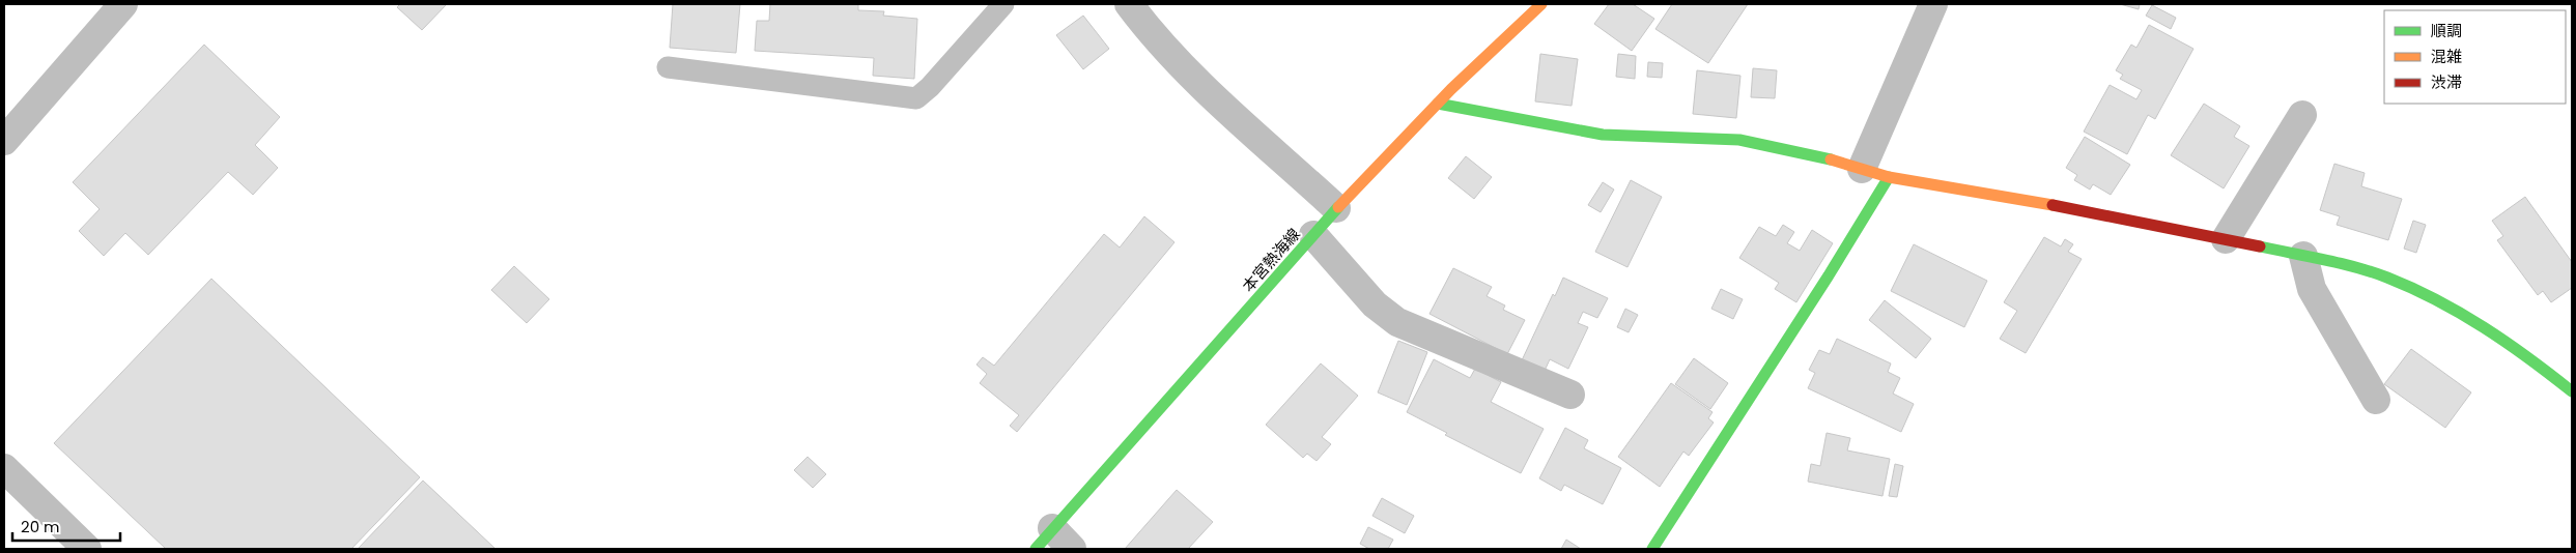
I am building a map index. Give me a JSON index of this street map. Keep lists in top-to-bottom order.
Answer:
{
  "streets": {
    "street": ["本宮熱海線"]
  },
  "legend": ["順調", "混雑", "渋滞"],
  "scale_bar": "20 m"
}
